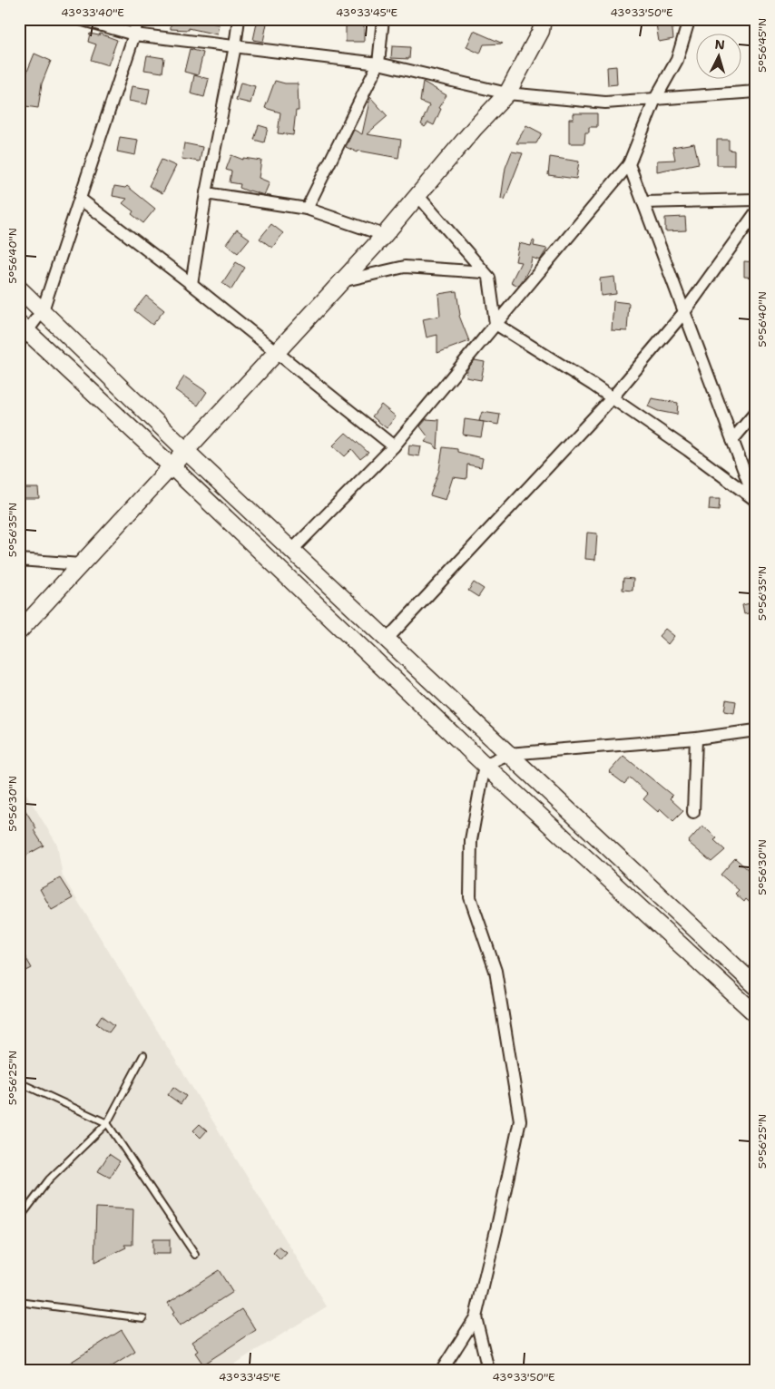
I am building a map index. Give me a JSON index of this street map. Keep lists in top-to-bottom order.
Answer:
{
  "north": "top",
  "coordinates": [
    "43°33'40\"E",
    "43°33'45\"E",
    "43°33'50\"E",
    "5°56'45\"N",
    "5°56'40\"N",
    "5°56'35\"N",
    "5°56'30\"N",
    "5°56'25\"N"
  ]
}
